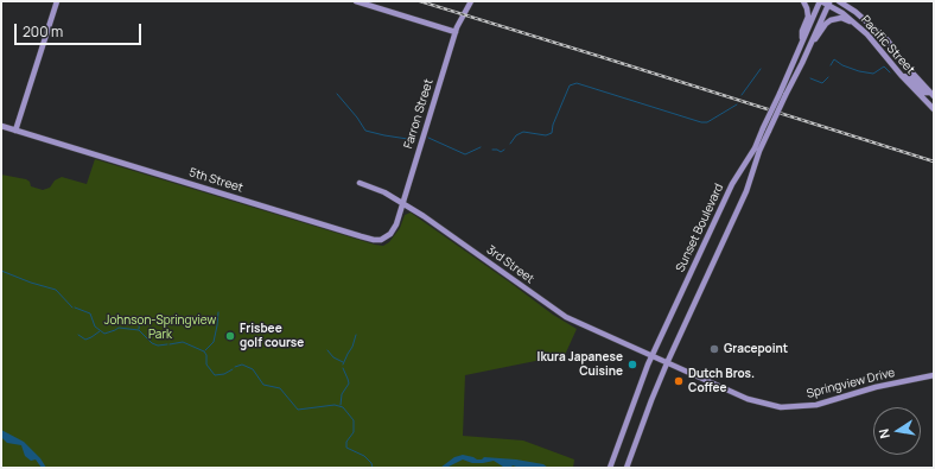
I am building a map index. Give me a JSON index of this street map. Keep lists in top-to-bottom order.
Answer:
{
  "streets": {
    "street": [
      "Pacific Street",
      "Farron Street",
      "5th Street",
      "Sunset Boulevard",
      "3rd Street",
      "Springview Drive"
    ]
  },
  "crossings": [
    ["Pacific Street", "Sunset Boulevard"],
    ["Farron Street", "5th Street"],
    ["Farron Street", "3rd Street"],
    ["5th Street", "3rd Street"],
    ["Sunset Boulevard", "3rd Street"],
    ["Sunset Boulevard", "Springview Drive"],
    ["3rd Street", "Springview Drive"]
  ],
  "parks": ["Johnson-Springview Park"],
  "places": [
    "Frisbee golf course",
    "Gracepoint",
    "Ikura Japanese Cuisine",
    "Dutch Bros. Coffee"
  ],
  "scale_bar": "200 m",
  "north": "left"
}
